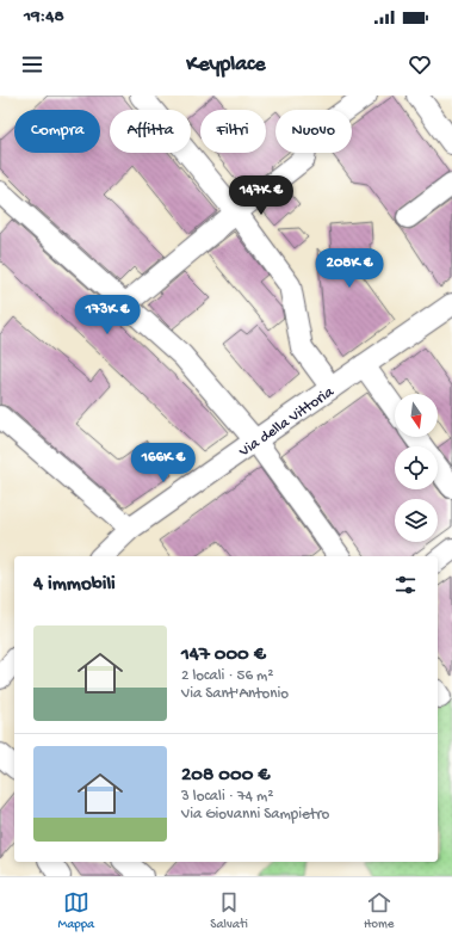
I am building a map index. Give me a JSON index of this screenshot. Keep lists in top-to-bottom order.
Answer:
{
  "streets": {
    "street": ["Via della Vittoria"]
  },
  "north": "bottom",
  "page": {
    "status": "19:48",
    "header": "Keyplace",
    "chip": [
      "Compra",
      "Affitta",
      "Filtri",
      "Nuovo"
    ],
    "price": [
      "147K €",
      "208K €",
      "173K €",
      "166K €"
    ],
    "heading": "4 immobili",
    "list": [
      {
        "name": "147 000 €",
        "note": "2 locali · 56 m² · Via Sant'Antonio"
      },
      {
        "name": "208 000 €",
        "note": "3 locali · 74 m² · Via Giovanni Sampietro"
      }
    ],
    "tabs": ["Mappa", "Salvati", "Home"]
  }
}
